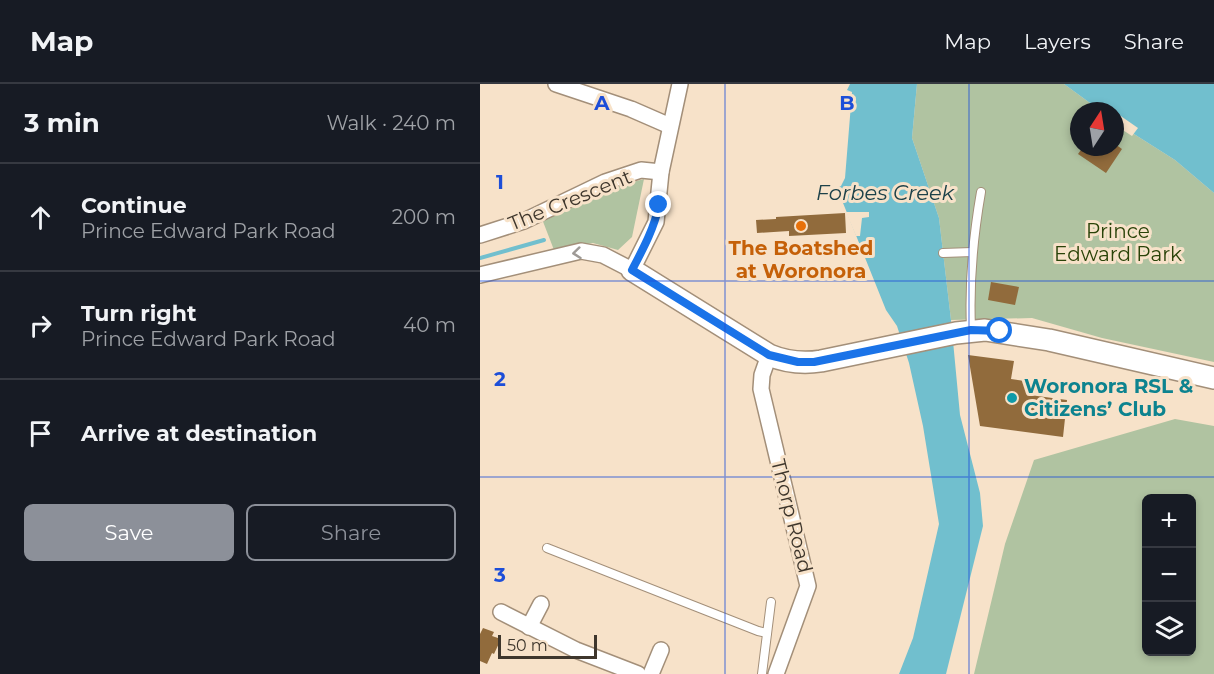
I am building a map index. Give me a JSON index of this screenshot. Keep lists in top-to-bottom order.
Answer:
{
  "streets": {
    "street": ["The Crescent", "Thorp Road"]
  },
  "water": ["Forbes Creek"],
  "parks": ["Prince Edward Park"],
  "places": ["The Boatshed at Woronora", "Woronora RSL & Citizens’ Club"],
  "scale_bar": "50 m",
  "north": "top",
  "page": {
    "header": "Map",
    "nav": ["Map", "Layers", "Share"],
    "heading": ["3 min", "Walk · 240 m"],
    "list": [
      ["Continue", "Prince Edward Park Road", "200 m"],
      ["Turn right", "Prince Edward Park Road", "40 m"],
      "Arrive at destination"
    ],
    "buttons": ["Save", "Share"],
    "map_buttons": ["+", "−"],
    "scale": "50 m"
  },
  "grid": {
    "columns": ["A", "B"],
    "rows": ["1", "2", "3"]
  }
}
